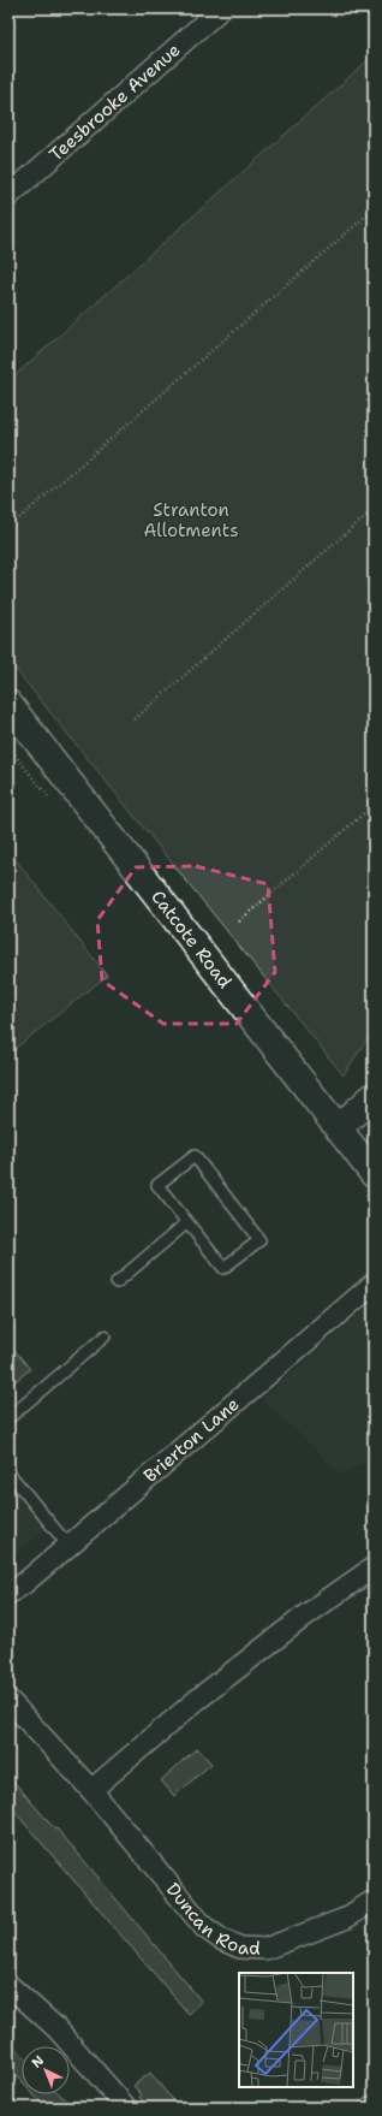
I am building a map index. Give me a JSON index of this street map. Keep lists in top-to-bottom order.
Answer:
{
  "streets": {
    "street": [
      "Teesbrooke Avenue",
      "Catcote Road",
      "Brierton Lane",
      "Duncan Road"
    ]
  },
  "parks": ["Stranton Allotments"],
  "north": "top left"
}
